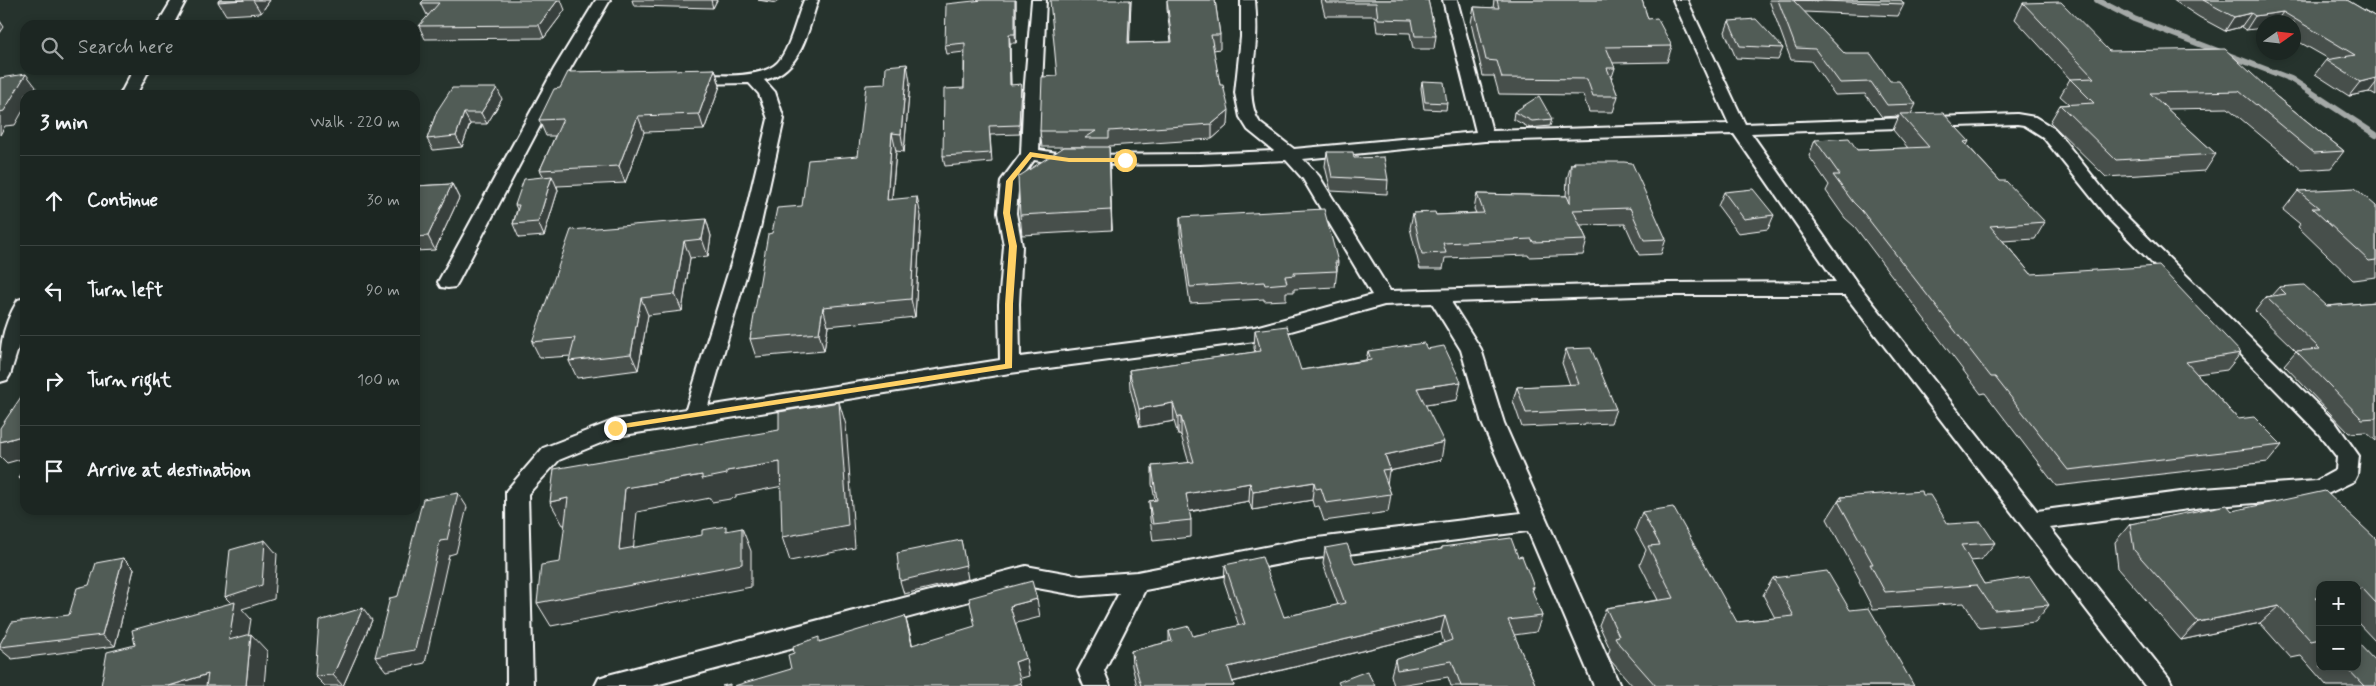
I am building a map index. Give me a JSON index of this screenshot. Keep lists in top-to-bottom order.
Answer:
{
  "north": "right",
  "page": {
    "search": "Search here",
    "heading": ["3 min", "Walk · 220 m"],
    "list": [
      ["Continue", "30 m"],
      ["Turn left", "90 m"],
      ["Turn right", "100 m"],
      "Arrive at destination"
    ],
    "map_buttons": ["+", "−"]
  }
}
